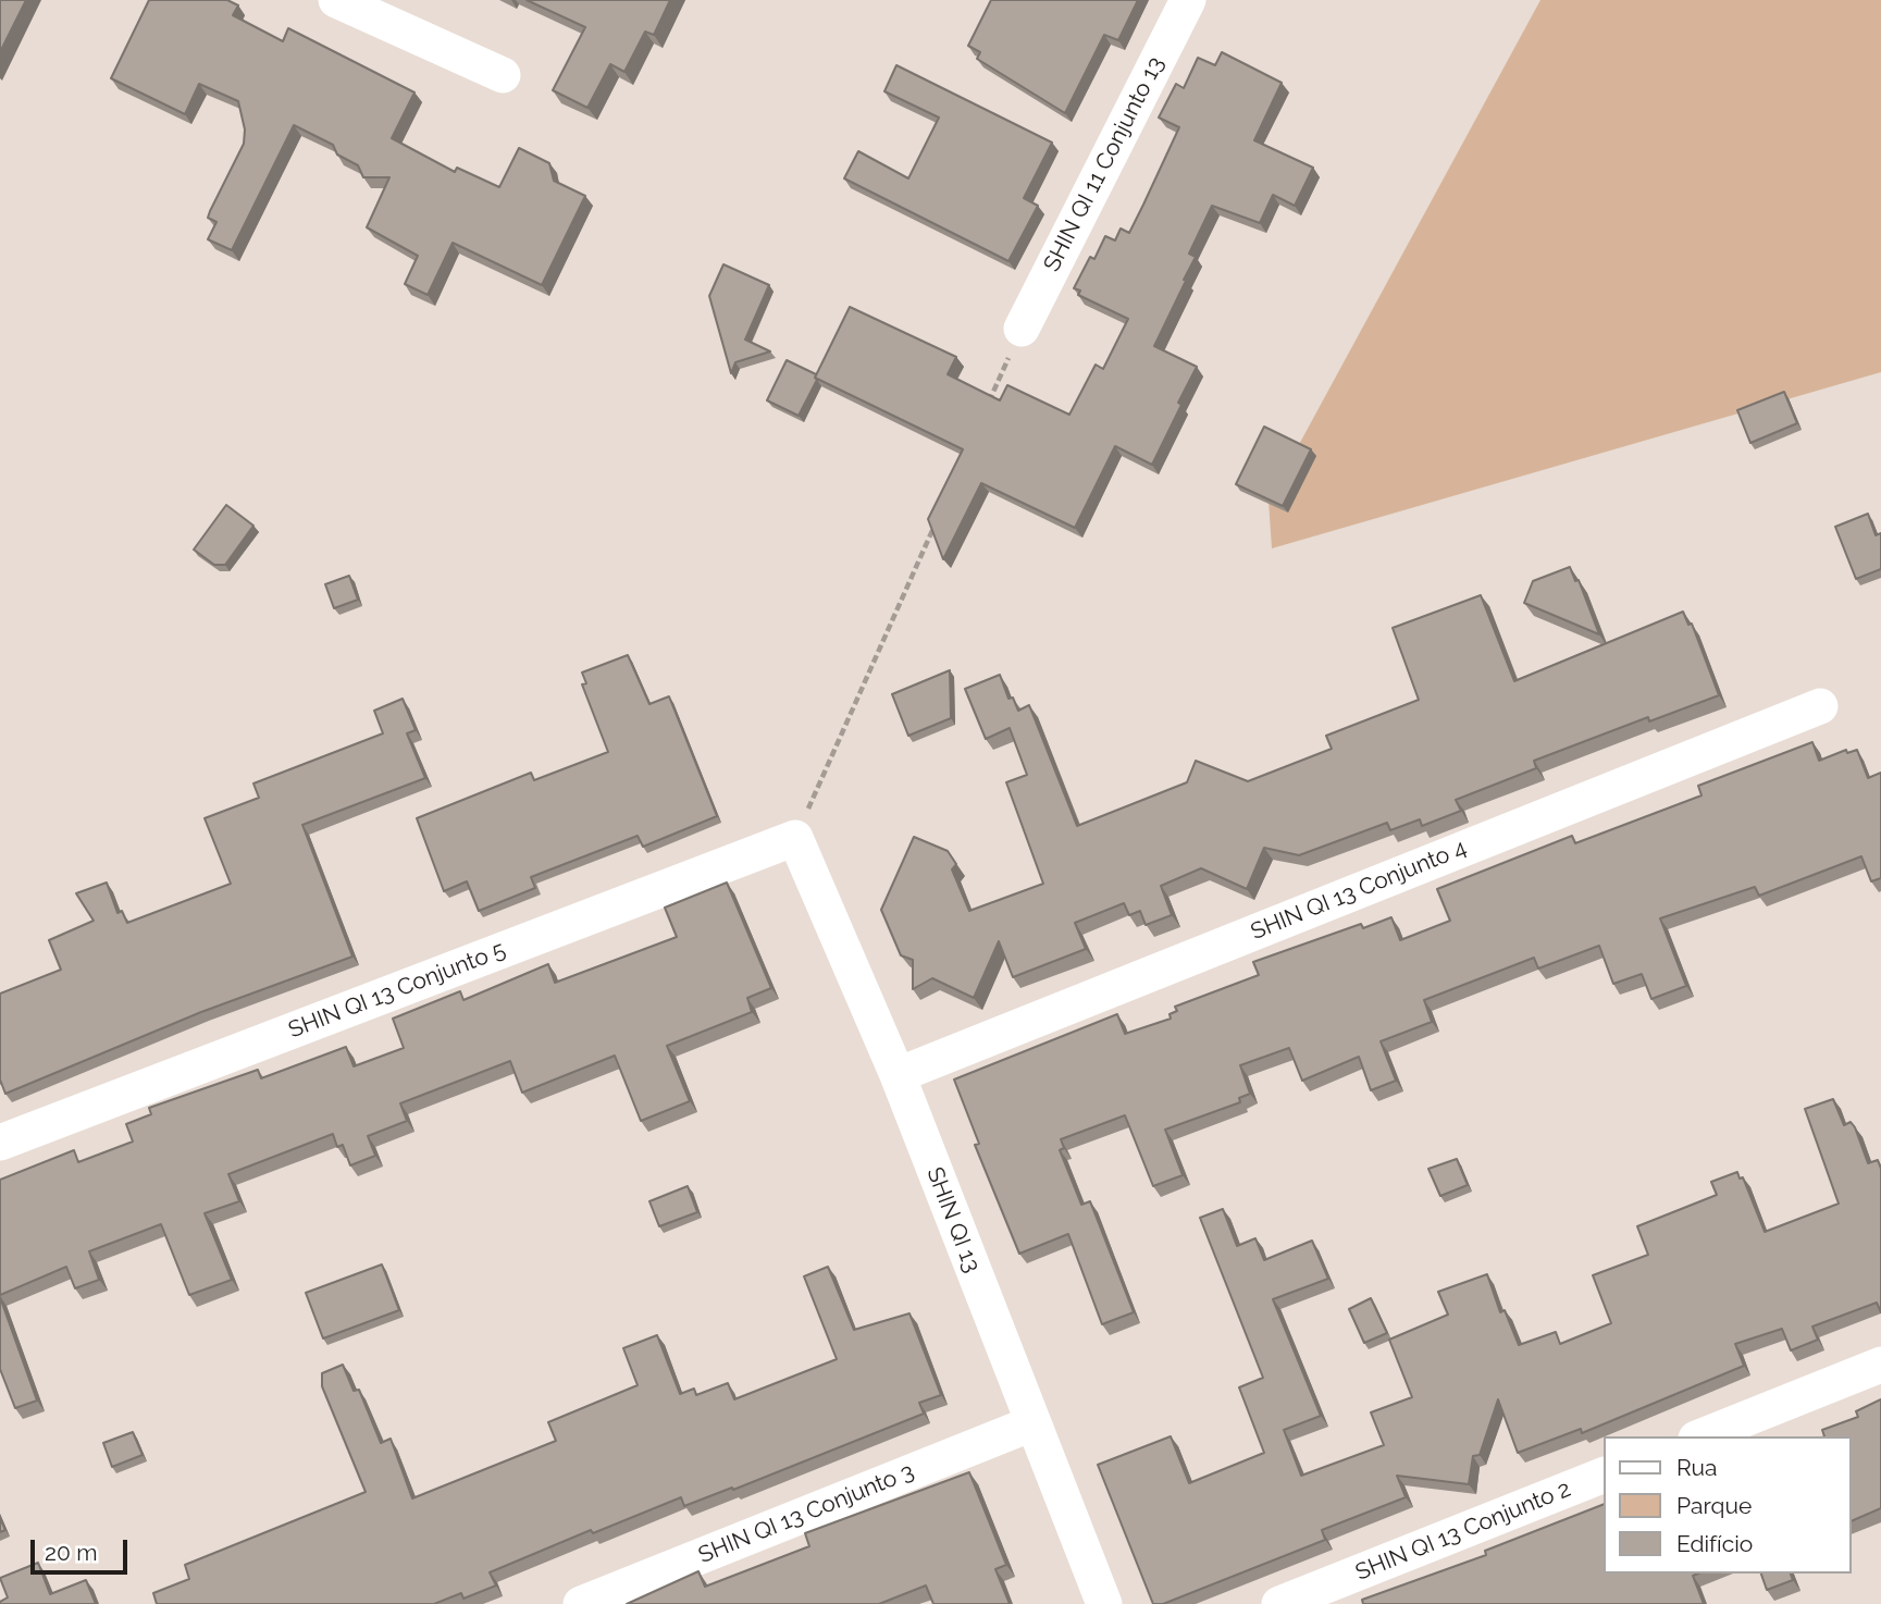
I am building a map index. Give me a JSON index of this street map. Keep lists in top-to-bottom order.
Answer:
{
  "streets": {
    "street": [
      "SHIN QI 11 Conjunto 13",
      "SHIN QI 13 Conjunto 4",
      "SHIN QI 13 Conjunto 5",
      "SHIN QI 13",
      "SHIN QI 13 Conjunto 3",
      "SHIN QI 13 Conjunto 2"
    ]
  },
  "crossings": [
    ["SHIN QI 13 Conjunto 4", "SHIN QI 13"],
    ["SHIN QI 13 Conjunto 5", "SHIN QI 13"],
    ["SHIN QI 13", "SHIN QI 13 Conjunto 3"]
  ],
  "legend": ["Rua", "Parque", "Edifício"],
  "scale_bar": "20 m"
}
